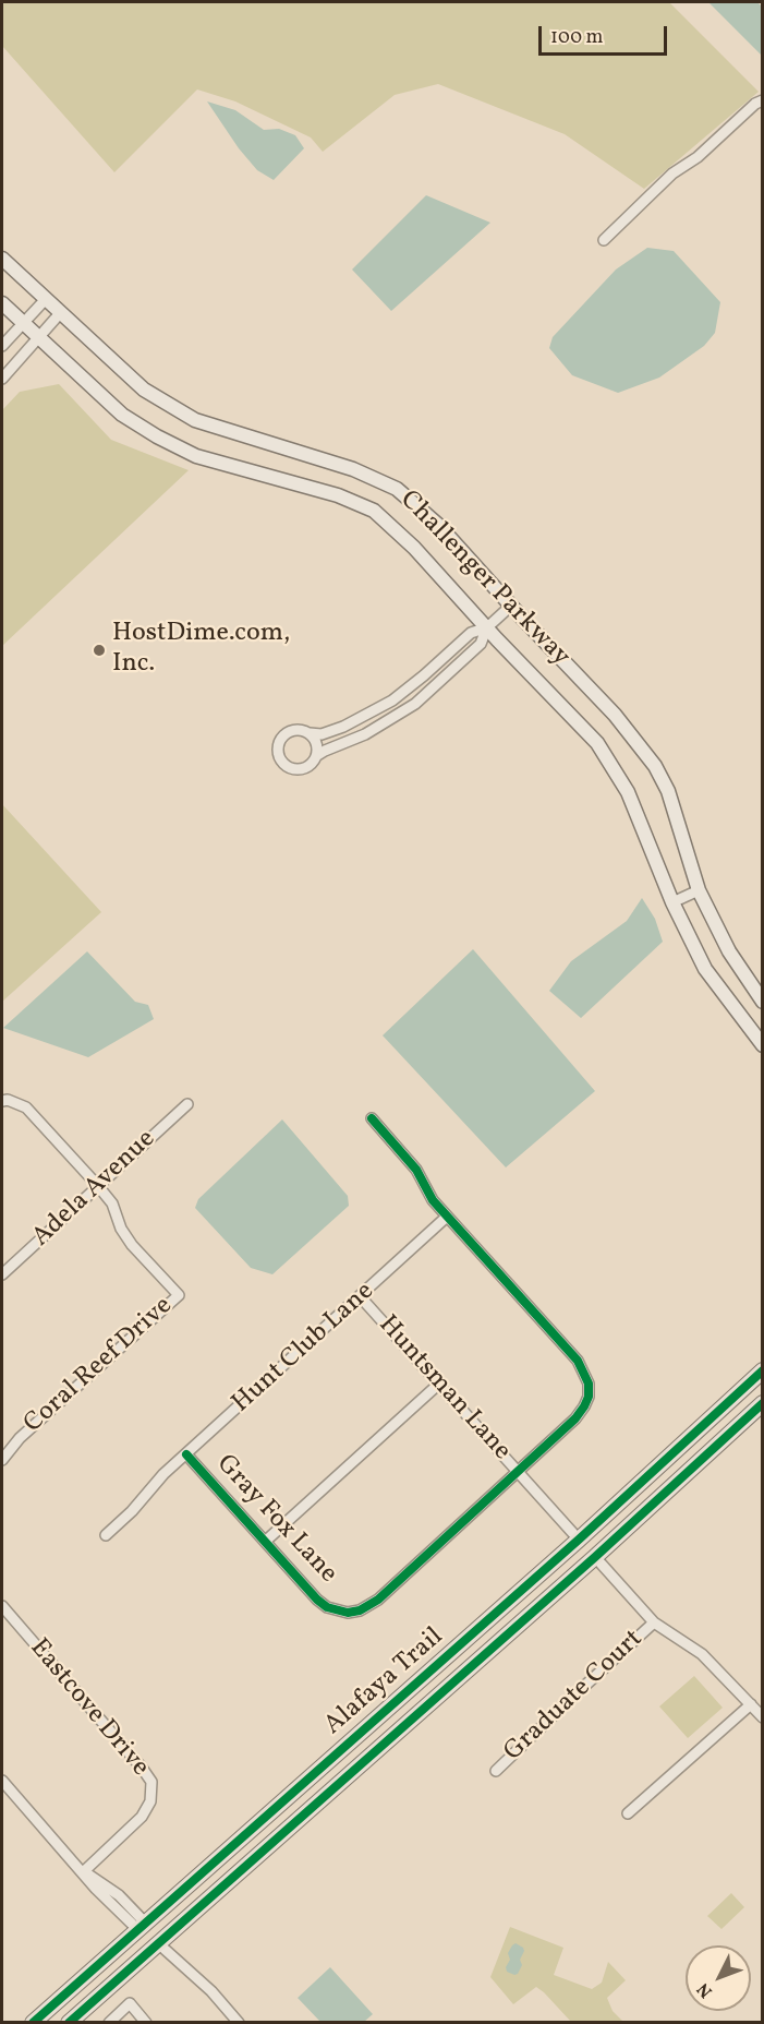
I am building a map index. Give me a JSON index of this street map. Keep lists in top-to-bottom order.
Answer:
{
  "streets": {
    "main road": ["Challenger Parkway", "Alafaya Trail"],
    "street": [
      "Adela Avenue",
      "Hunt Club Lane",
      "Coral Reef Drive",
      "Huntsman Lane",
      "Gray Fox Lane",
      "Graduate Court",
      "Eastcove Drive"
    ]
  },
  "crossings": [
    ["Adela Avenue", "Coral Reef Drive"],
    ["Hunt Club Lane", "Huntsman Lane"],
    ["Hunt Club Lane", "Gray Fox Lane"],
    ["Huntsman Lane", "Gray Fox Lane"],
    ["Huntsman Lane", "Alafaya Trail"]
  ],
  "places": ["HostDime.com, Inc."],
  "scale_bar": "100 m",
  "north": "bottom left"
}
